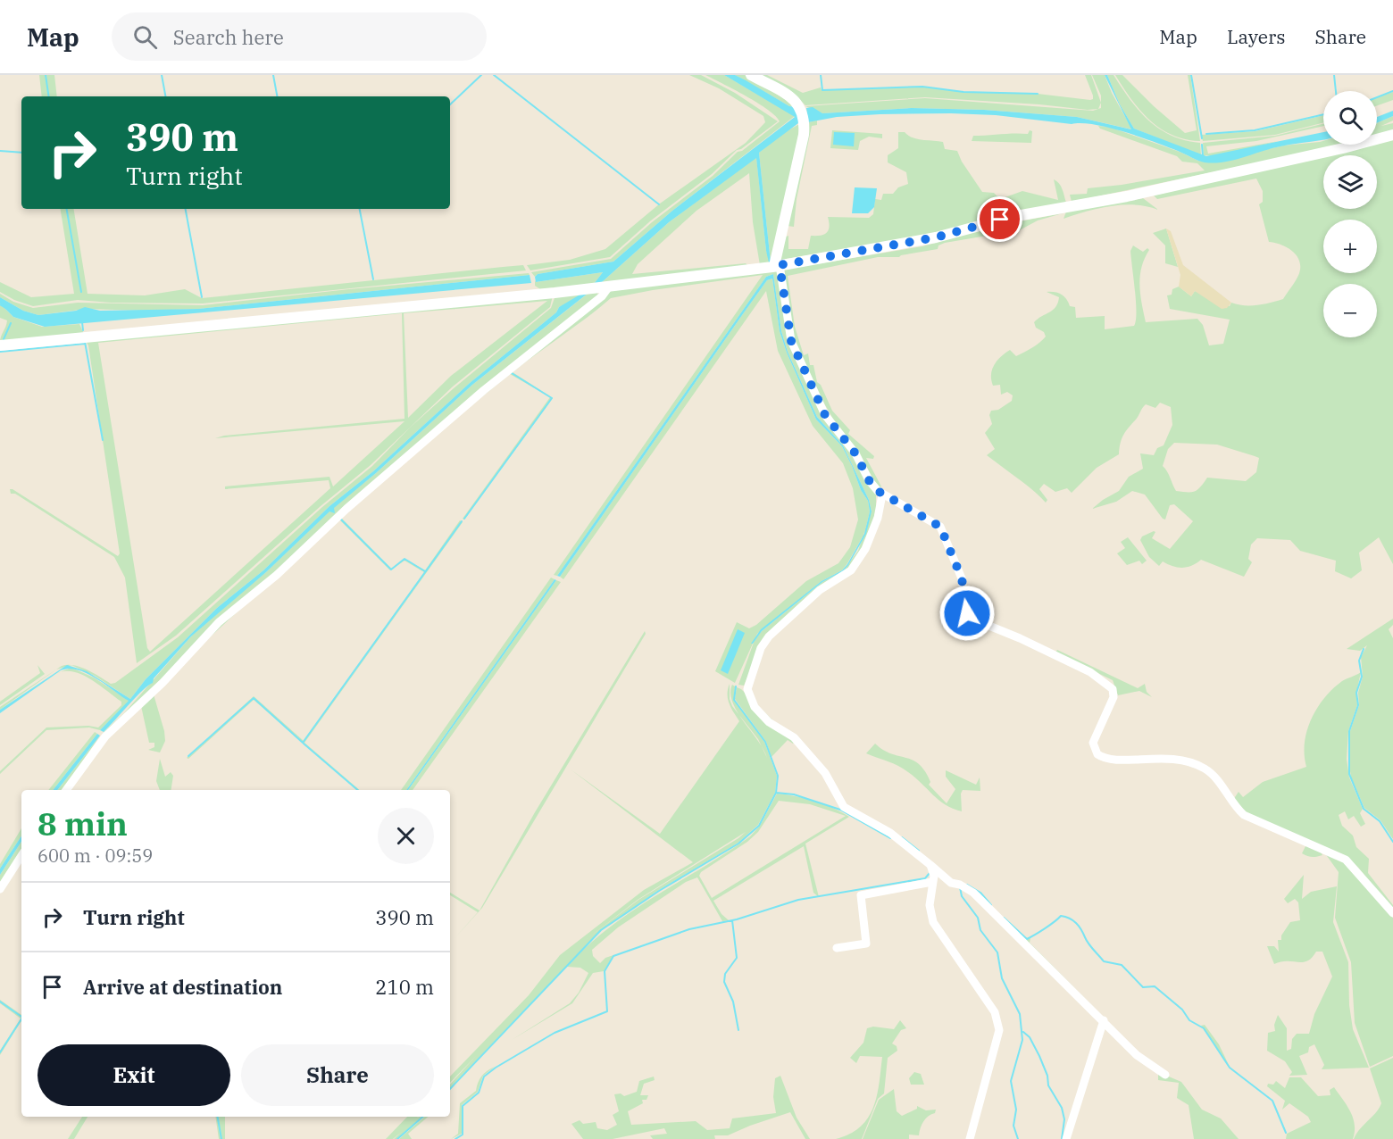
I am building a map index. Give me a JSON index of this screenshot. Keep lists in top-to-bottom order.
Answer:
{
  "page": {
    "header": "Map",
    "search": "Search here",
    "nav": ["Map", "Layers", "Share"],
    "map_buttons": ["+", "−"],
    "turn": ["390 m", "Turn right"],
    "heading": ["8 min", "600 m · 09:59"],
    "list": [
      {
        "name": "Turn right",
        "value": "390 m"
      },
      {
        "name": "Arrive at destination",
        "value": "210 m"
      }
    ],
    "buttons": ["Exit", "Share"]
  }
}
